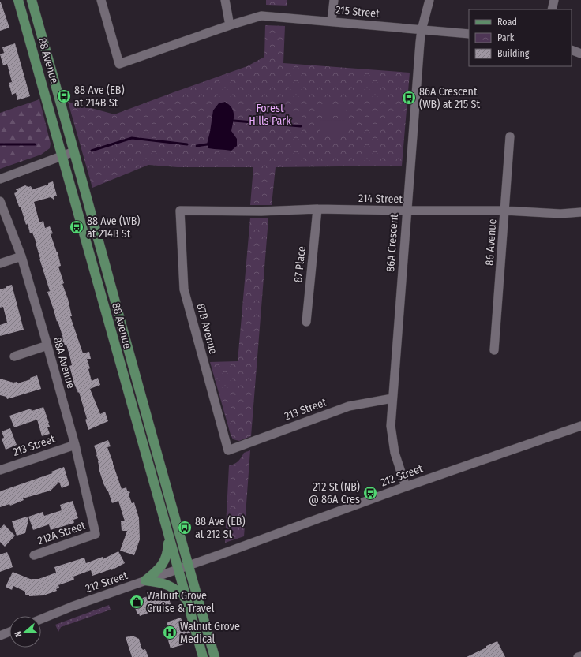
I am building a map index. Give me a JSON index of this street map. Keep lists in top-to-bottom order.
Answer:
{
  "streets": {
    "main road": ["88 Avenue"],
    "street": [
      "215 Street",
      "214 Street",
      "86 Avenue",
      "86A Crescent",
      "87 Place",
      "87B Avenue",
      "88A Avenue",
      "213 Street",
      "212 Street",
      "212A Street"
    ]
  },
  "crossings": [
    ["215 Street", "86A Crescent"],
    ["88 Avenue", "212 Street"],
    ["214 Street", "86 Avenue"],
    ["214 Street", "86A Crescent"],
    ["214 Street", "87 Place"],
    ["214 Street", "87B Avenue"],
    ["86A Crescent", "213 Street"],
    ["86A Crescent", "212 Street"],
    ["87B Avenue", "213 Street"],
    ["88A Avenue", "213 Street"],
    ["88A Avenue", "212A Street"]
  ],
  "parks": ["Forest Hills Park"],
  "places": {
    "bus stop": [
      "88 Ave (EB) at 214B St",
      "86A Crescent (WB) at 215 St",
      "88 Ave (WB) at 214B St",
      "212 St (NB) @ 86A Cres",
      "88 Ave (EB) at 212 St"
    ],
    "shop": ["Walnut Grove Cruise & Travel"],
    "hospital": ["Walnut Grove Medical"]
  },
  "legend": ["Road", "Park", "Building"],
  "north": "left"
}
